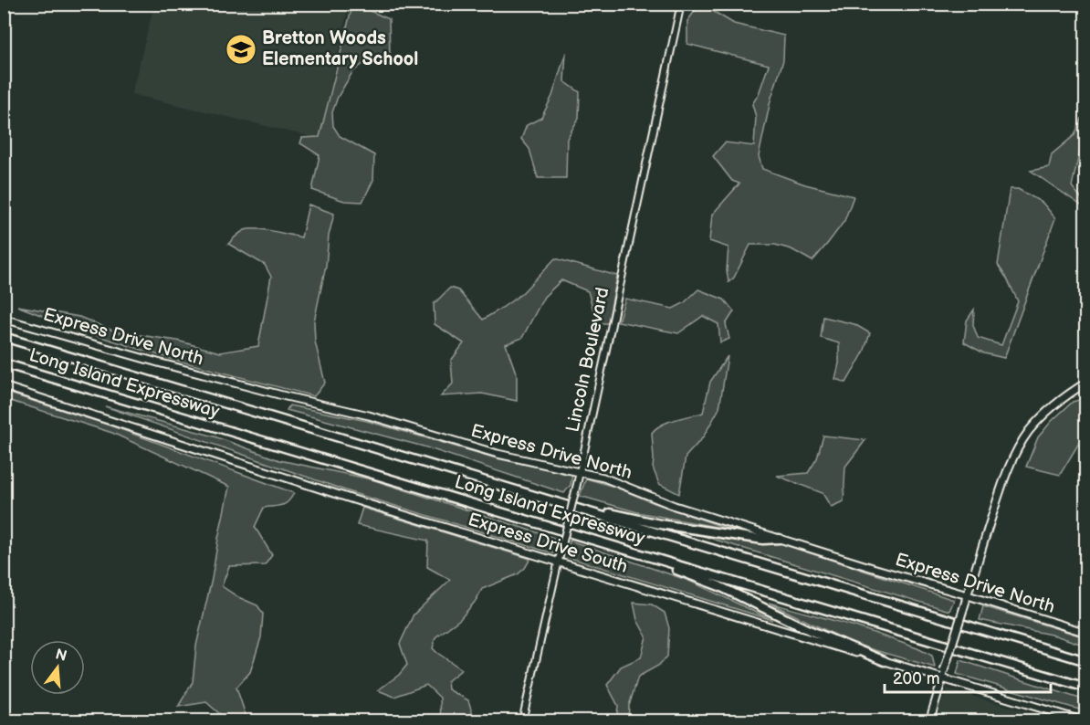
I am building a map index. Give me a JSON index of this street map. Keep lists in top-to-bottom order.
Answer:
{
  "streets": {
    "highway": ["Long Island Expressway"],
    "main road": ["Express Drive North", "Express Drive South"],
    "street": ["Lincoln Boulevard"]
  },
  "crossings": [
    ["Express Drive North", "Lincoln Boulevard"],
    ["Lincoln Boulevard", "Express Drive South"]
  ],
  "places": {
    "school or university": ["Bretton Woods Elementary School"]
  },
  "scale_bar": "200 m",
  "north": "top"
}
